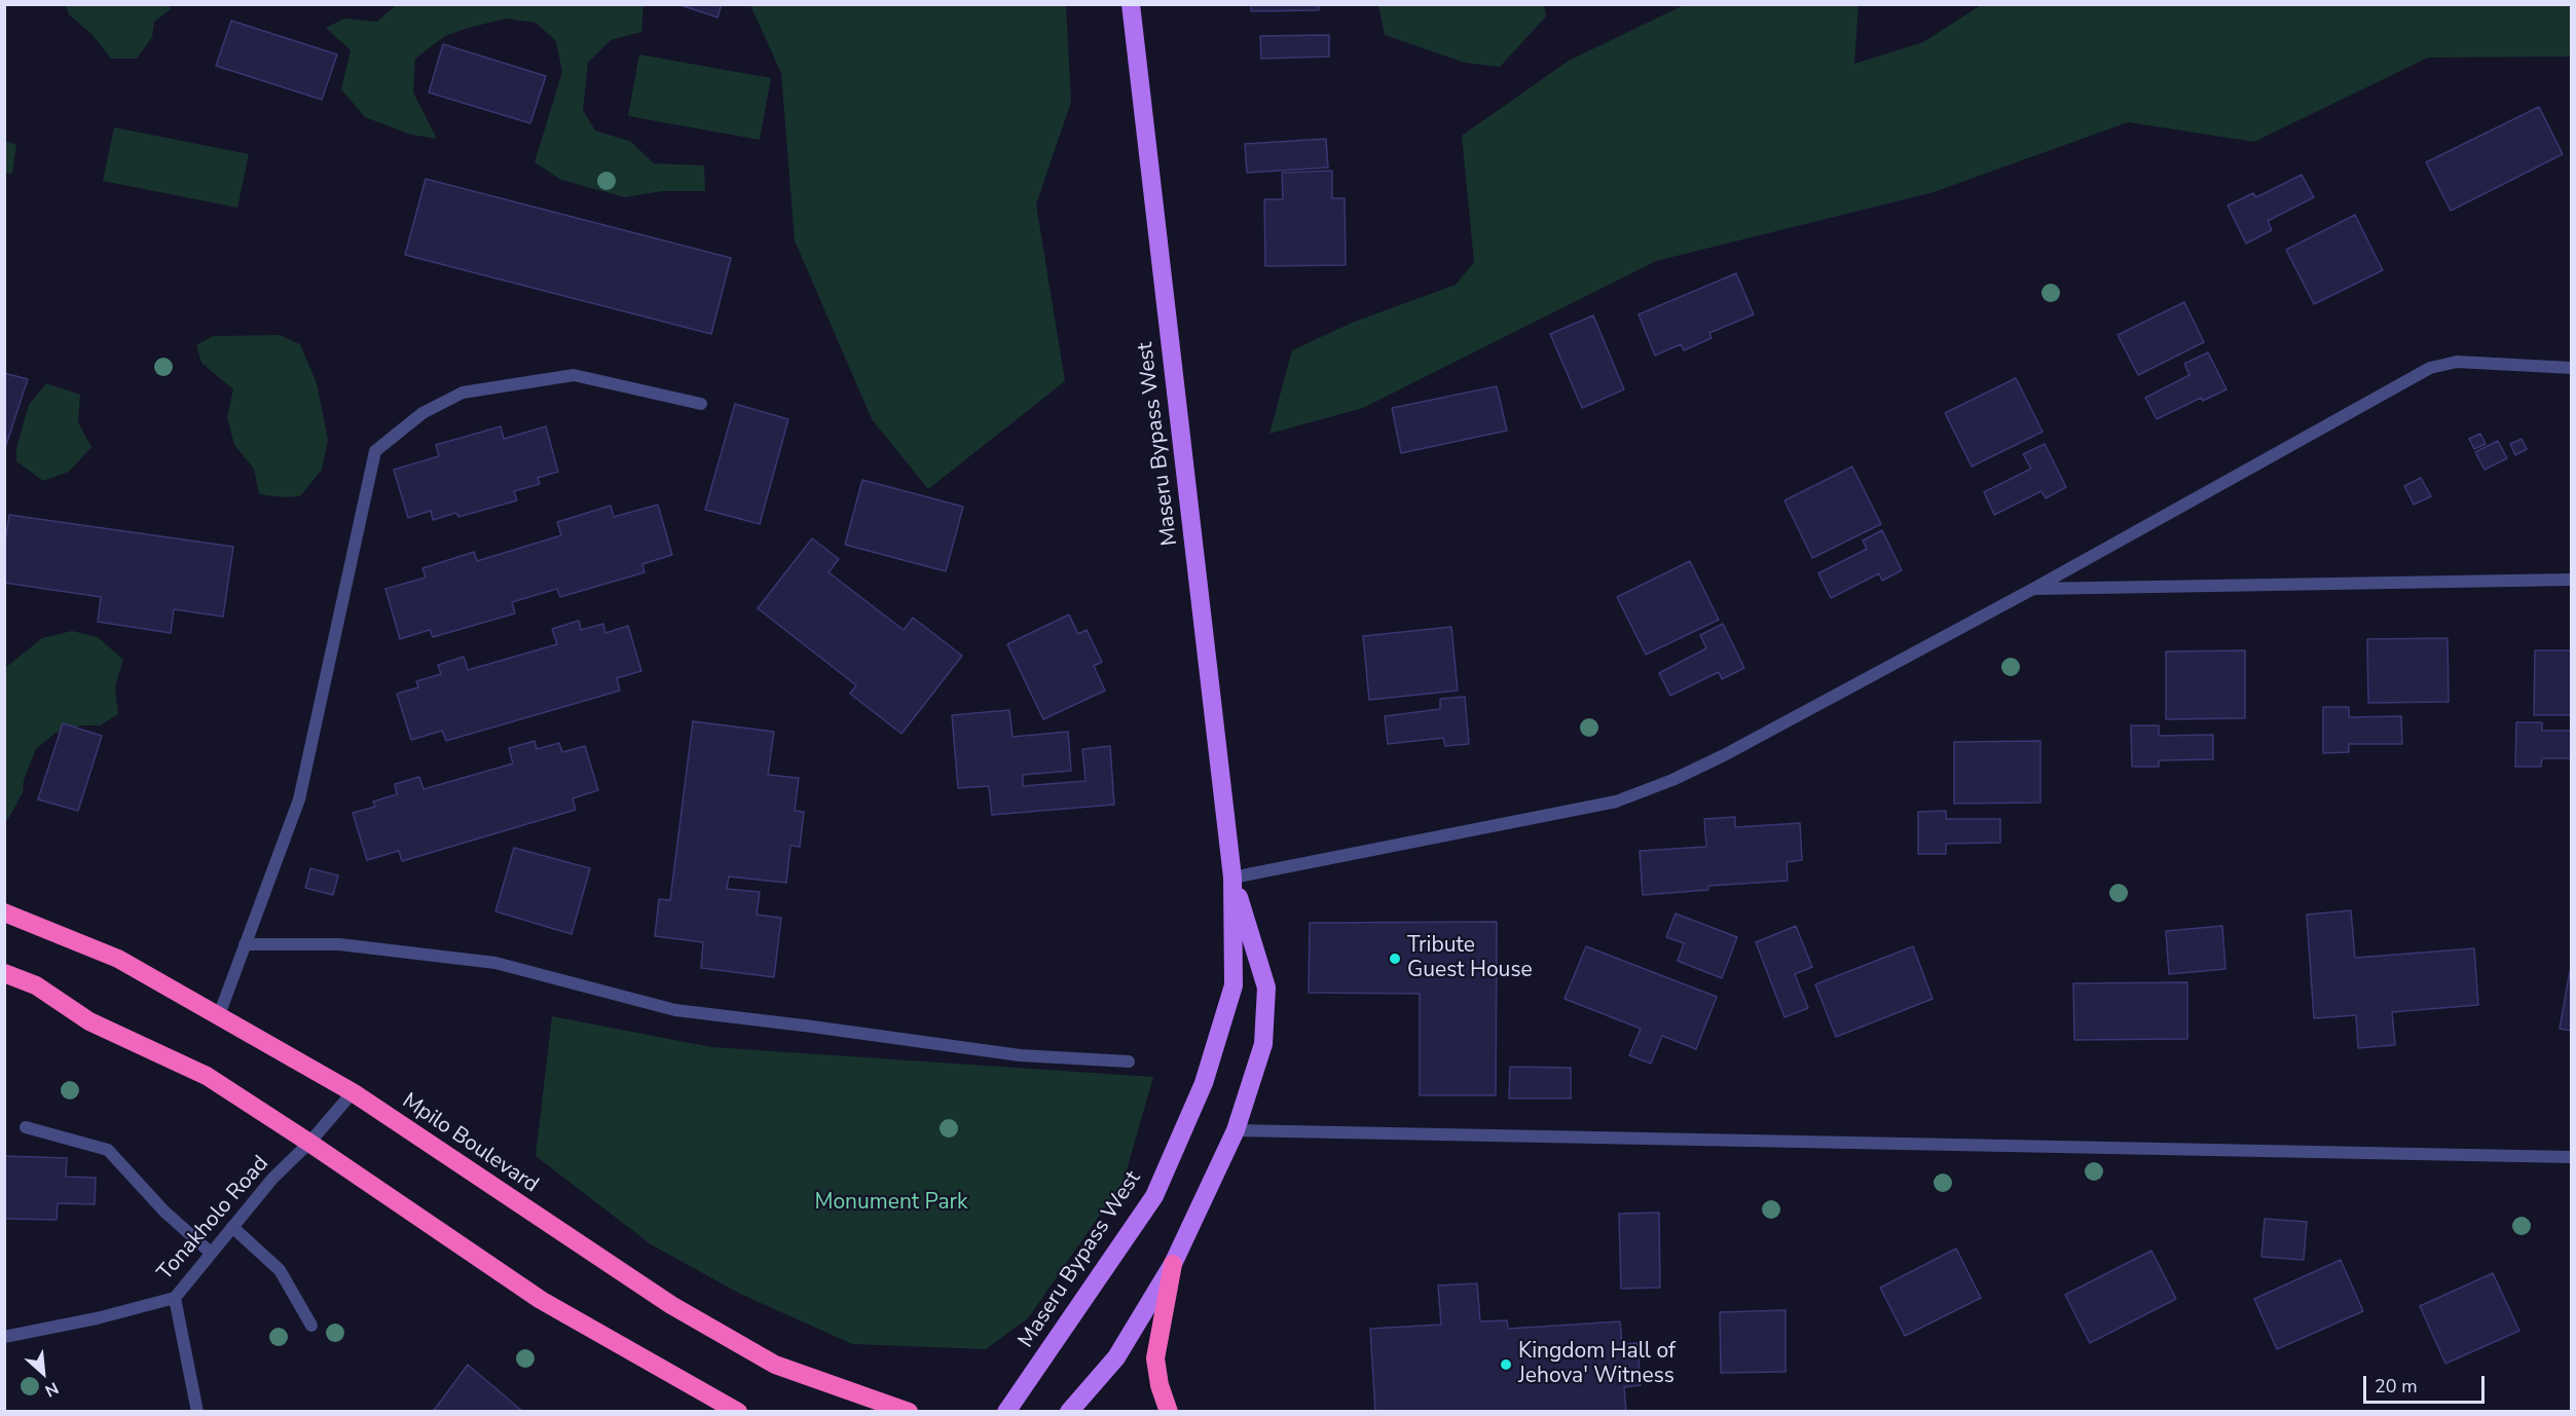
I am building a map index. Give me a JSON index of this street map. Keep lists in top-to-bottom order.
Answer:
{
  "streets": {
    "highway": ["Mpilo Boulevard"],
    "main road": ["Maseru Bypass West"],
    "street": ["Tonakholo Road"]
  },
  "crossings": [
    ["Mpilo Boulevard", "Tonakholo Road"]
  ],
  "parks": ["Monument Park"],
  "places": ["Tribute Guest House", "Kingdom Hall of Jehova' Witness"],
  "scale_bar": "20 m",
  "north": "bottom right"
}
